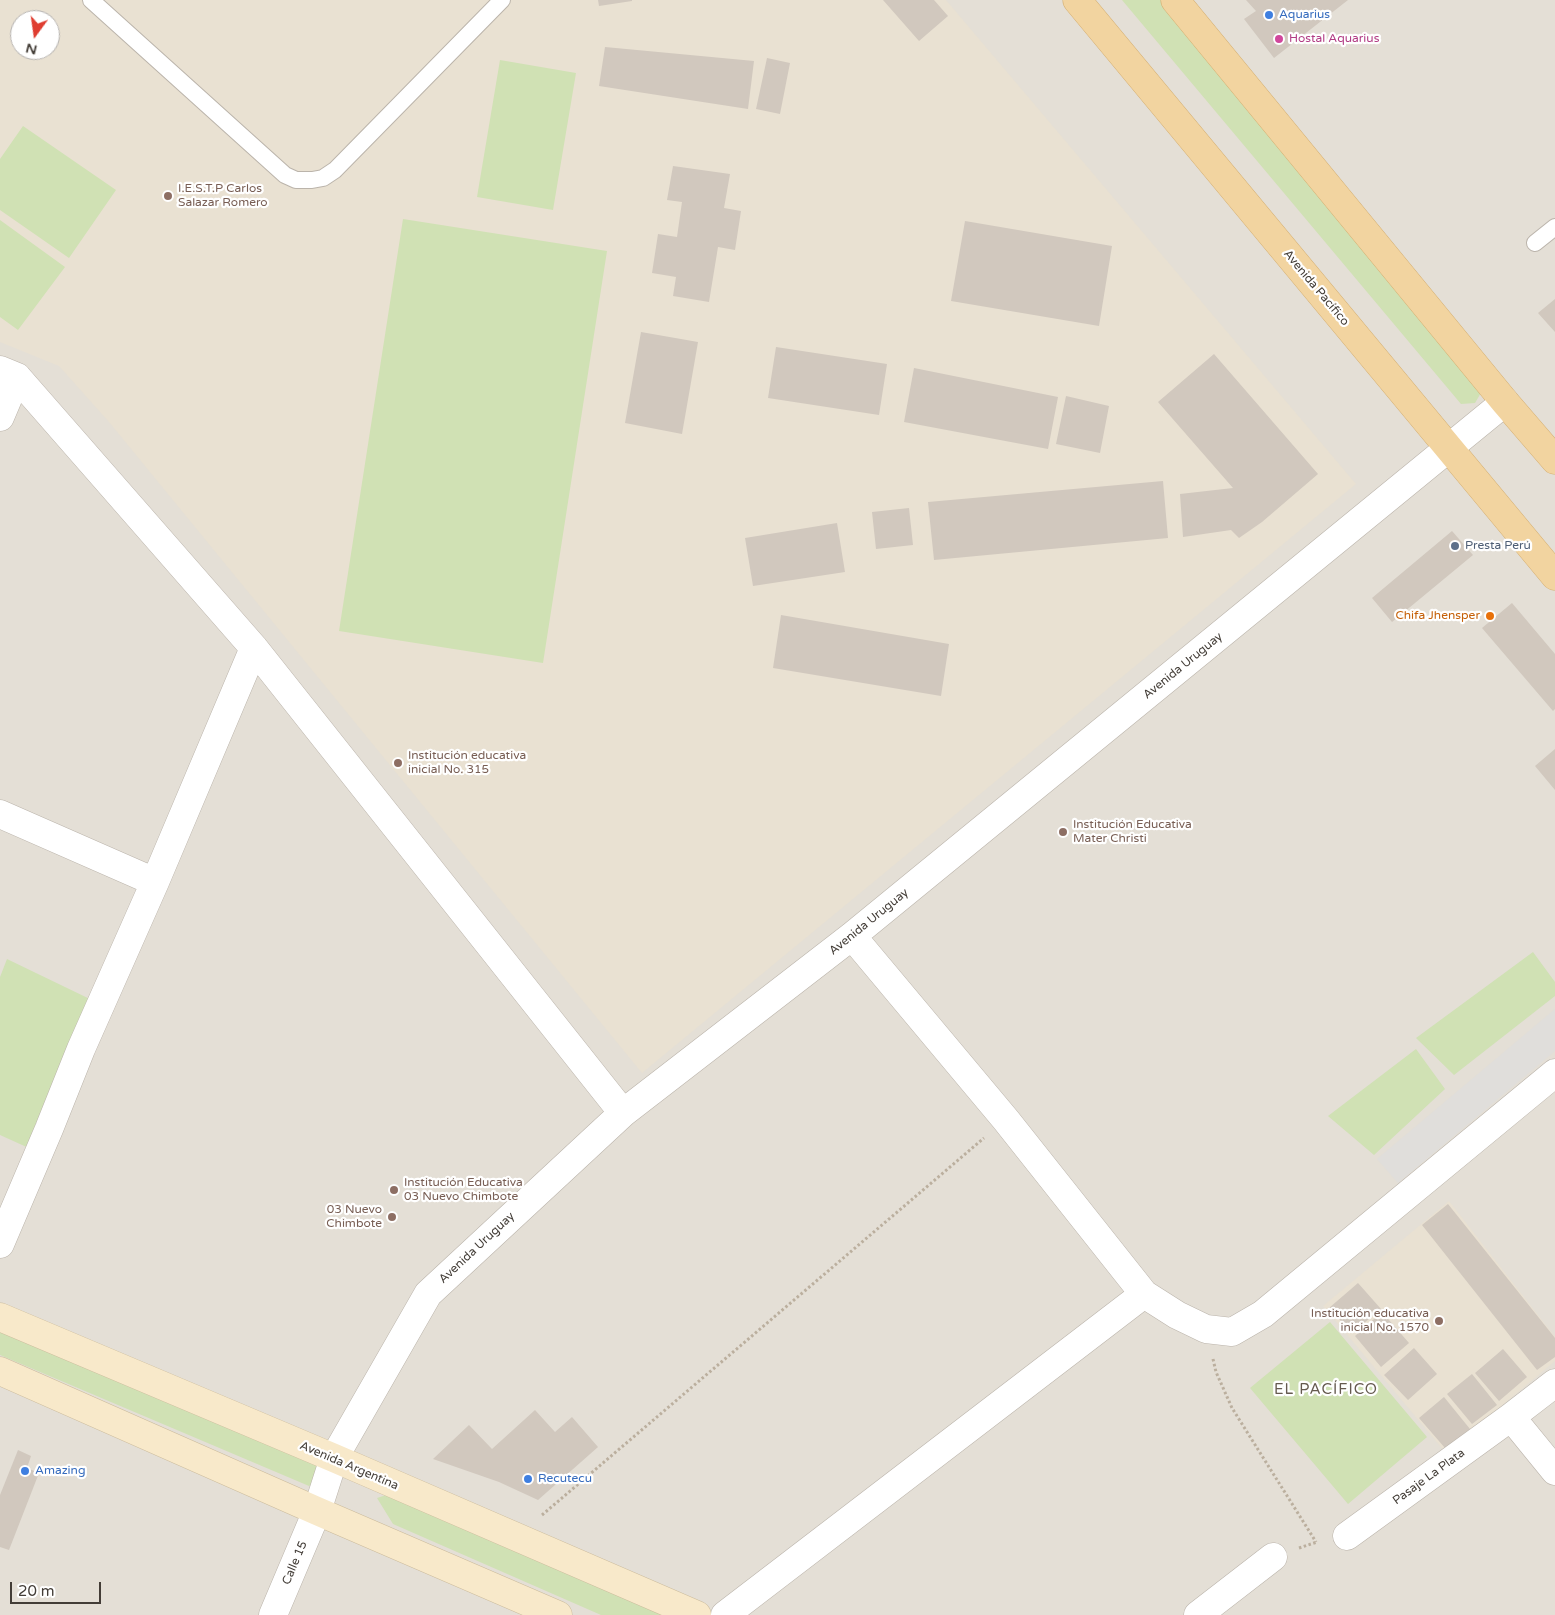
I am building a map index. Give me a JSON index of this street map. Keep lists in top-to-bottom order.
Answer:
{
  "streets": {
    "main road": ["Avenida Pacífico", "Avenida Argentina"],
    "street": ["Avenida Uruguay", "Pasaje La Plata", "Calle 15"]
  },
  "crossings": [
    ["Avenida Pacífico", "Avenida Uruguay"],
    ["Avenida Uruguay", "Avenida Argentina"],
    ["Avenida Uruguay", "Calle 15"]
  ],
  "districts": ["EL PACÍFICO"],
  "places": [
    "Aquarius",
    "Hostal Aquarius",
    "I.E.S.T.P Carlos Salazar Romero",
    "Presta Perú",
    "Chifa Jhensper",
    "Institución educativa inicial No. 315",
    "Institución Educativa Mater Christi",
    "Institución Educativa 03 Nuevo Chimbote",
    "03 Nuevo Chimbote",
    "Institución educativa inicial No. 1570",
    "Amazing",
    "Recutecu"
  ],
  "scale_bar": "20 m",
  "north": "bottom"
}
